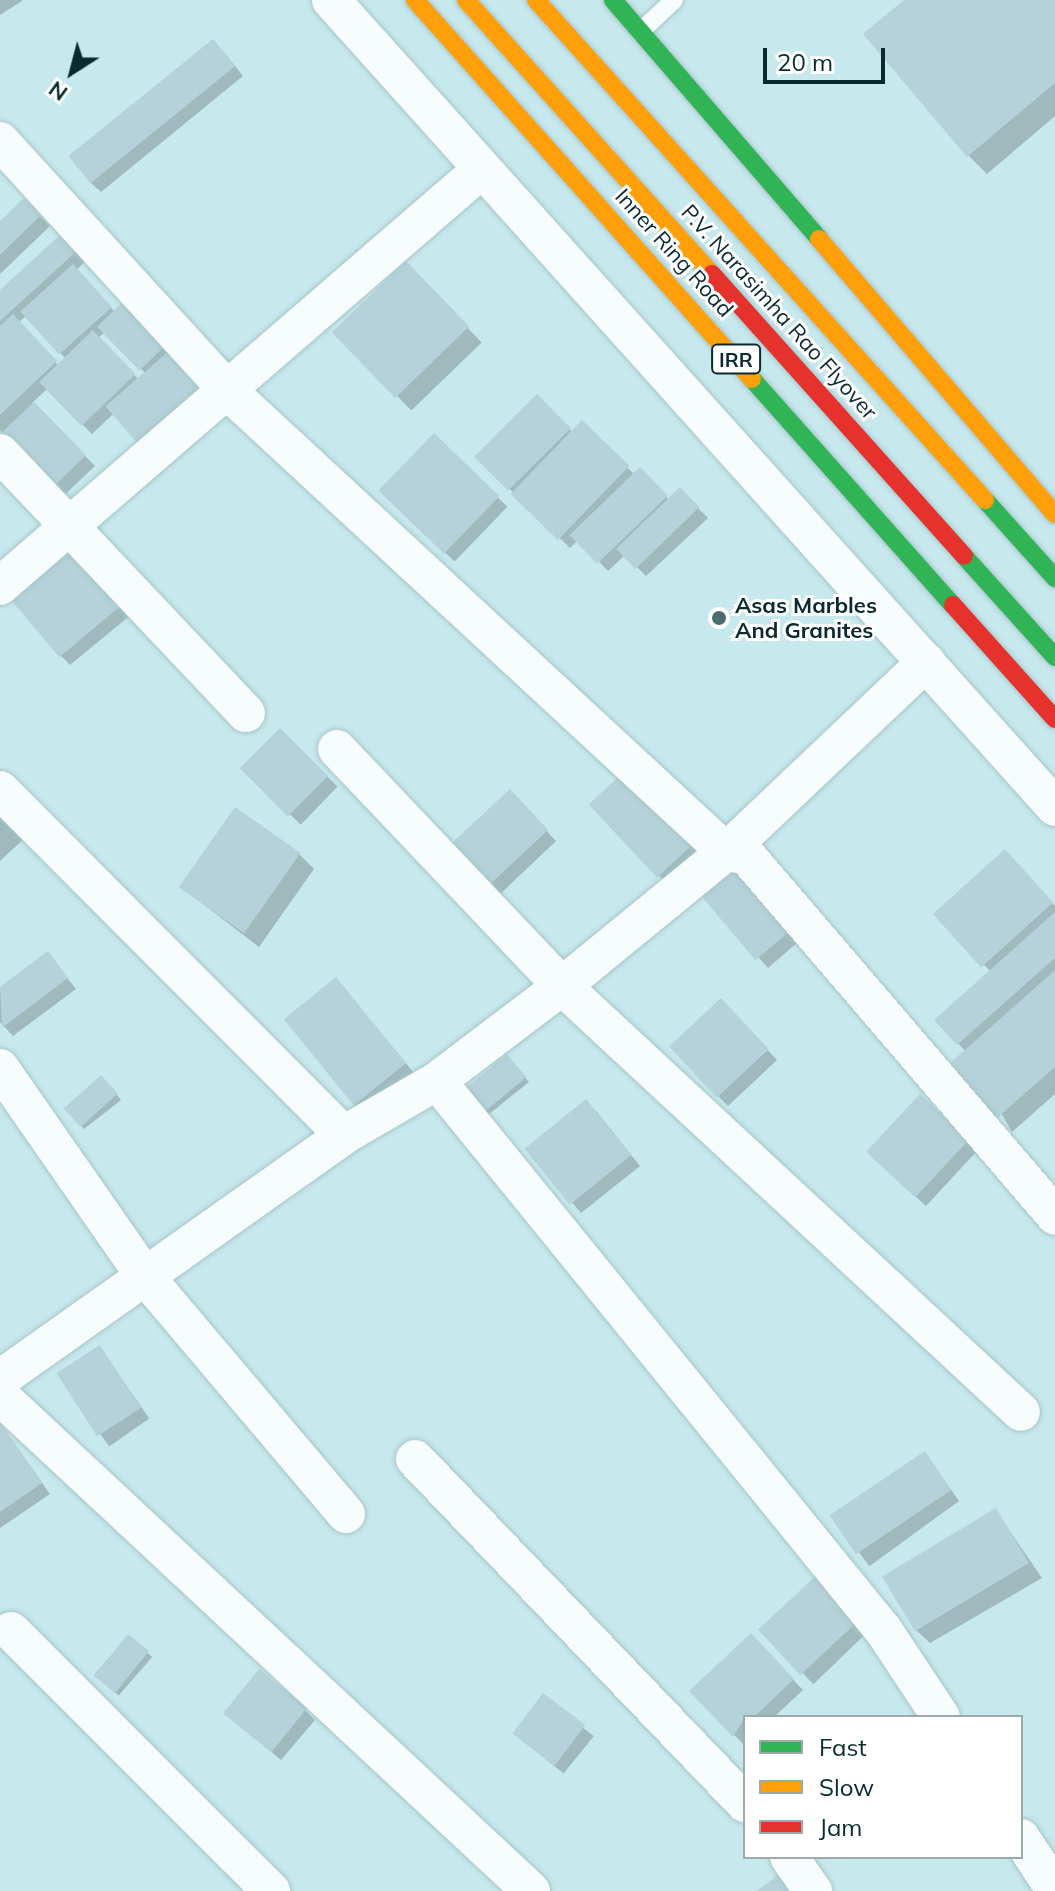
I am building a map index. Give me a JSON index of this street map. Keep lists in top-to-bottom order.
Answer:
{
  "streets": {
    "main road": ["Inner Ring Road", "P.V. Narasimha Rao Flyover", "IRR"]
  },
  "places": ["Asas Marbles And Granites"],
  "legend": ["Fast", "Slow", "Jam"],
  "scale_bar": "20 m",
  "north": "bottom left"
}
